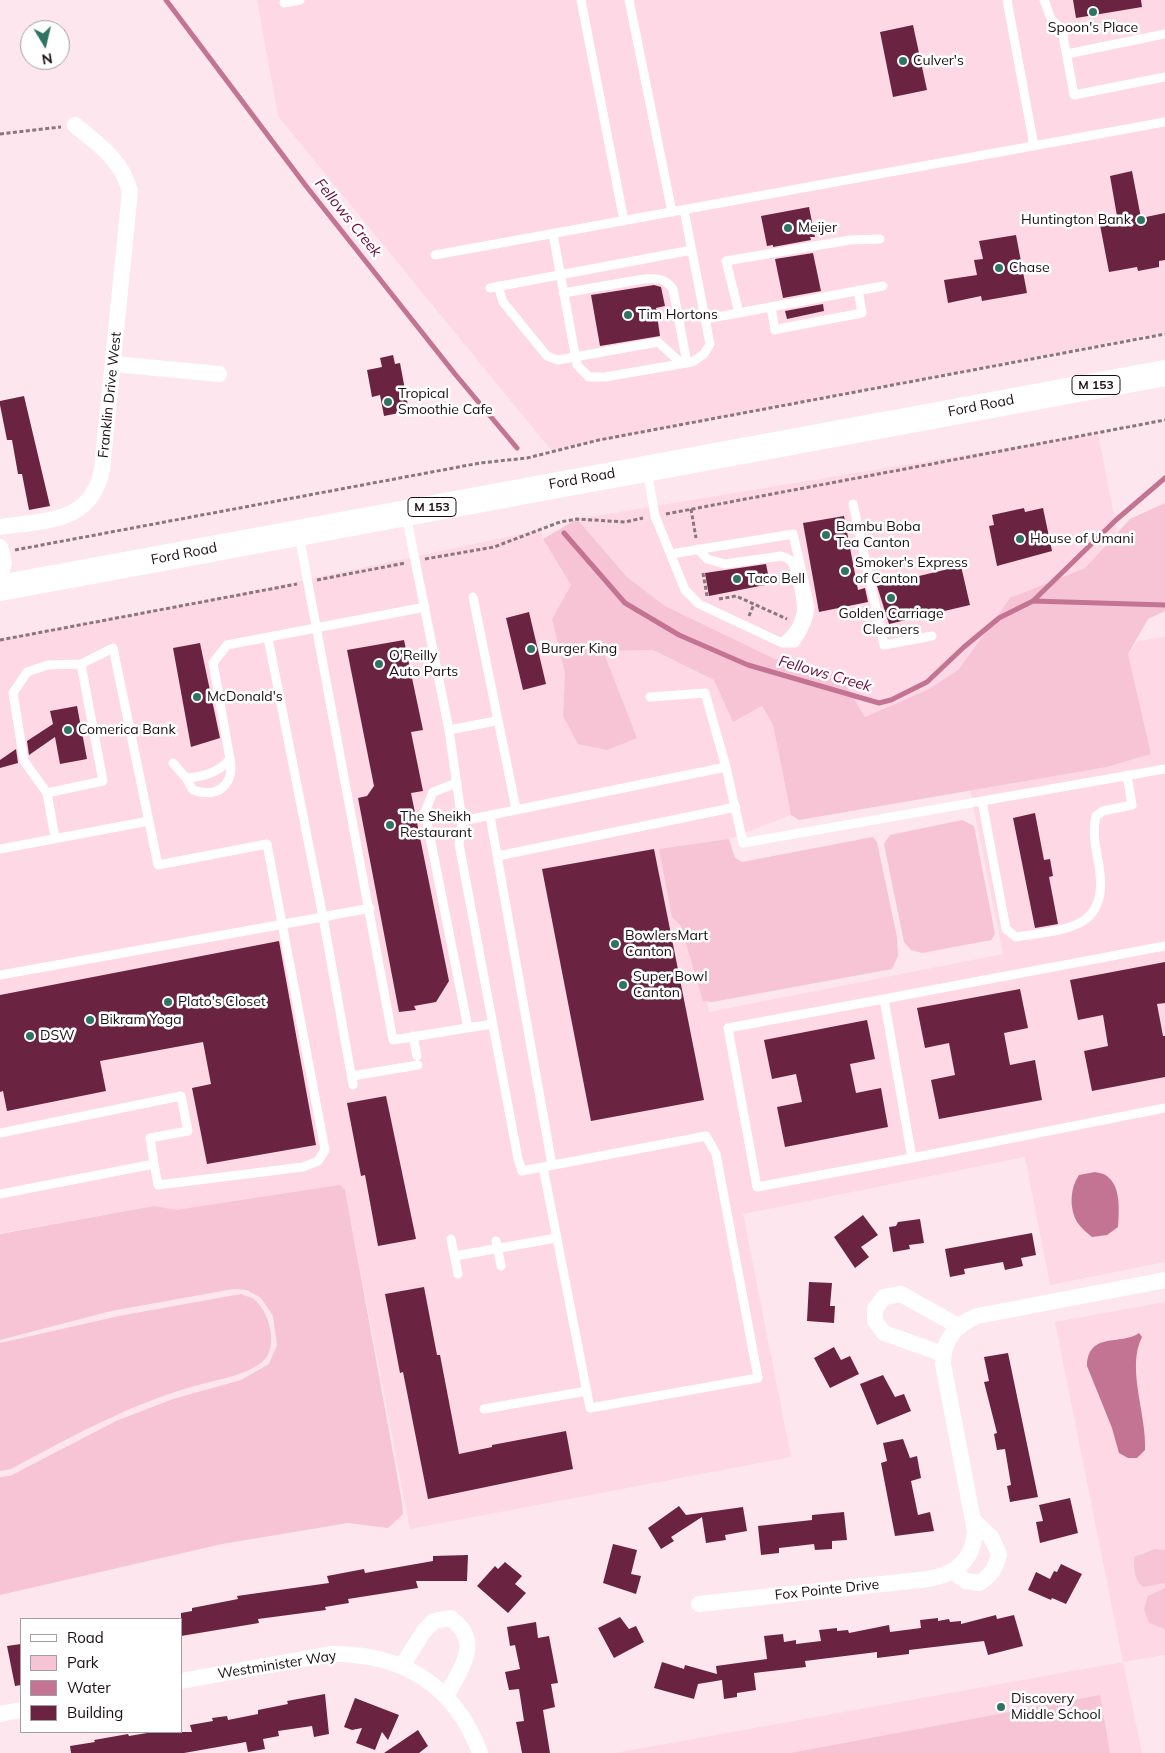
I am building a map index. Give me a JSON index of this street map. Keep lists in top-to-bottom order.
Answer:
{
  "streets": {
    "main road": ["M 153", "Ford Road"],
    "street": ["Franklin Drive West", "Fox Pointe Drive", "Westminister Way"]
  },
  "water": ["Fellows Creek"],
  "places": [
    "Spoon's Place",
    "Culver's",
    "Huntington Bank",
    "Meijer",
    "Chase",
    "Tim Hortons",
    "Tropical Smoothie Cafe",
    "Bambu Boba Tea Canton",
    "House of Umani",
    "Smoker's Express of Canton",
    "Taco Bell",
    "Golden Carriage Cleaners",
    "Burger King",
    "O'Reilly Auto Parts",
    "McDonald's",
    "Comerica Bank",
    "The Sheikh Restaurant",
    "BowlersMart Canton",
    "Super Bowl Canton",
    "Plato's Closet",
    "Bikram Yoga",
    "DSW",
    "Discovery Middle School"
  ],
  "legend": [
    "Road",
    "Park",
    "Water",
    "Building"
  ],
  "north": "bottom"
}
